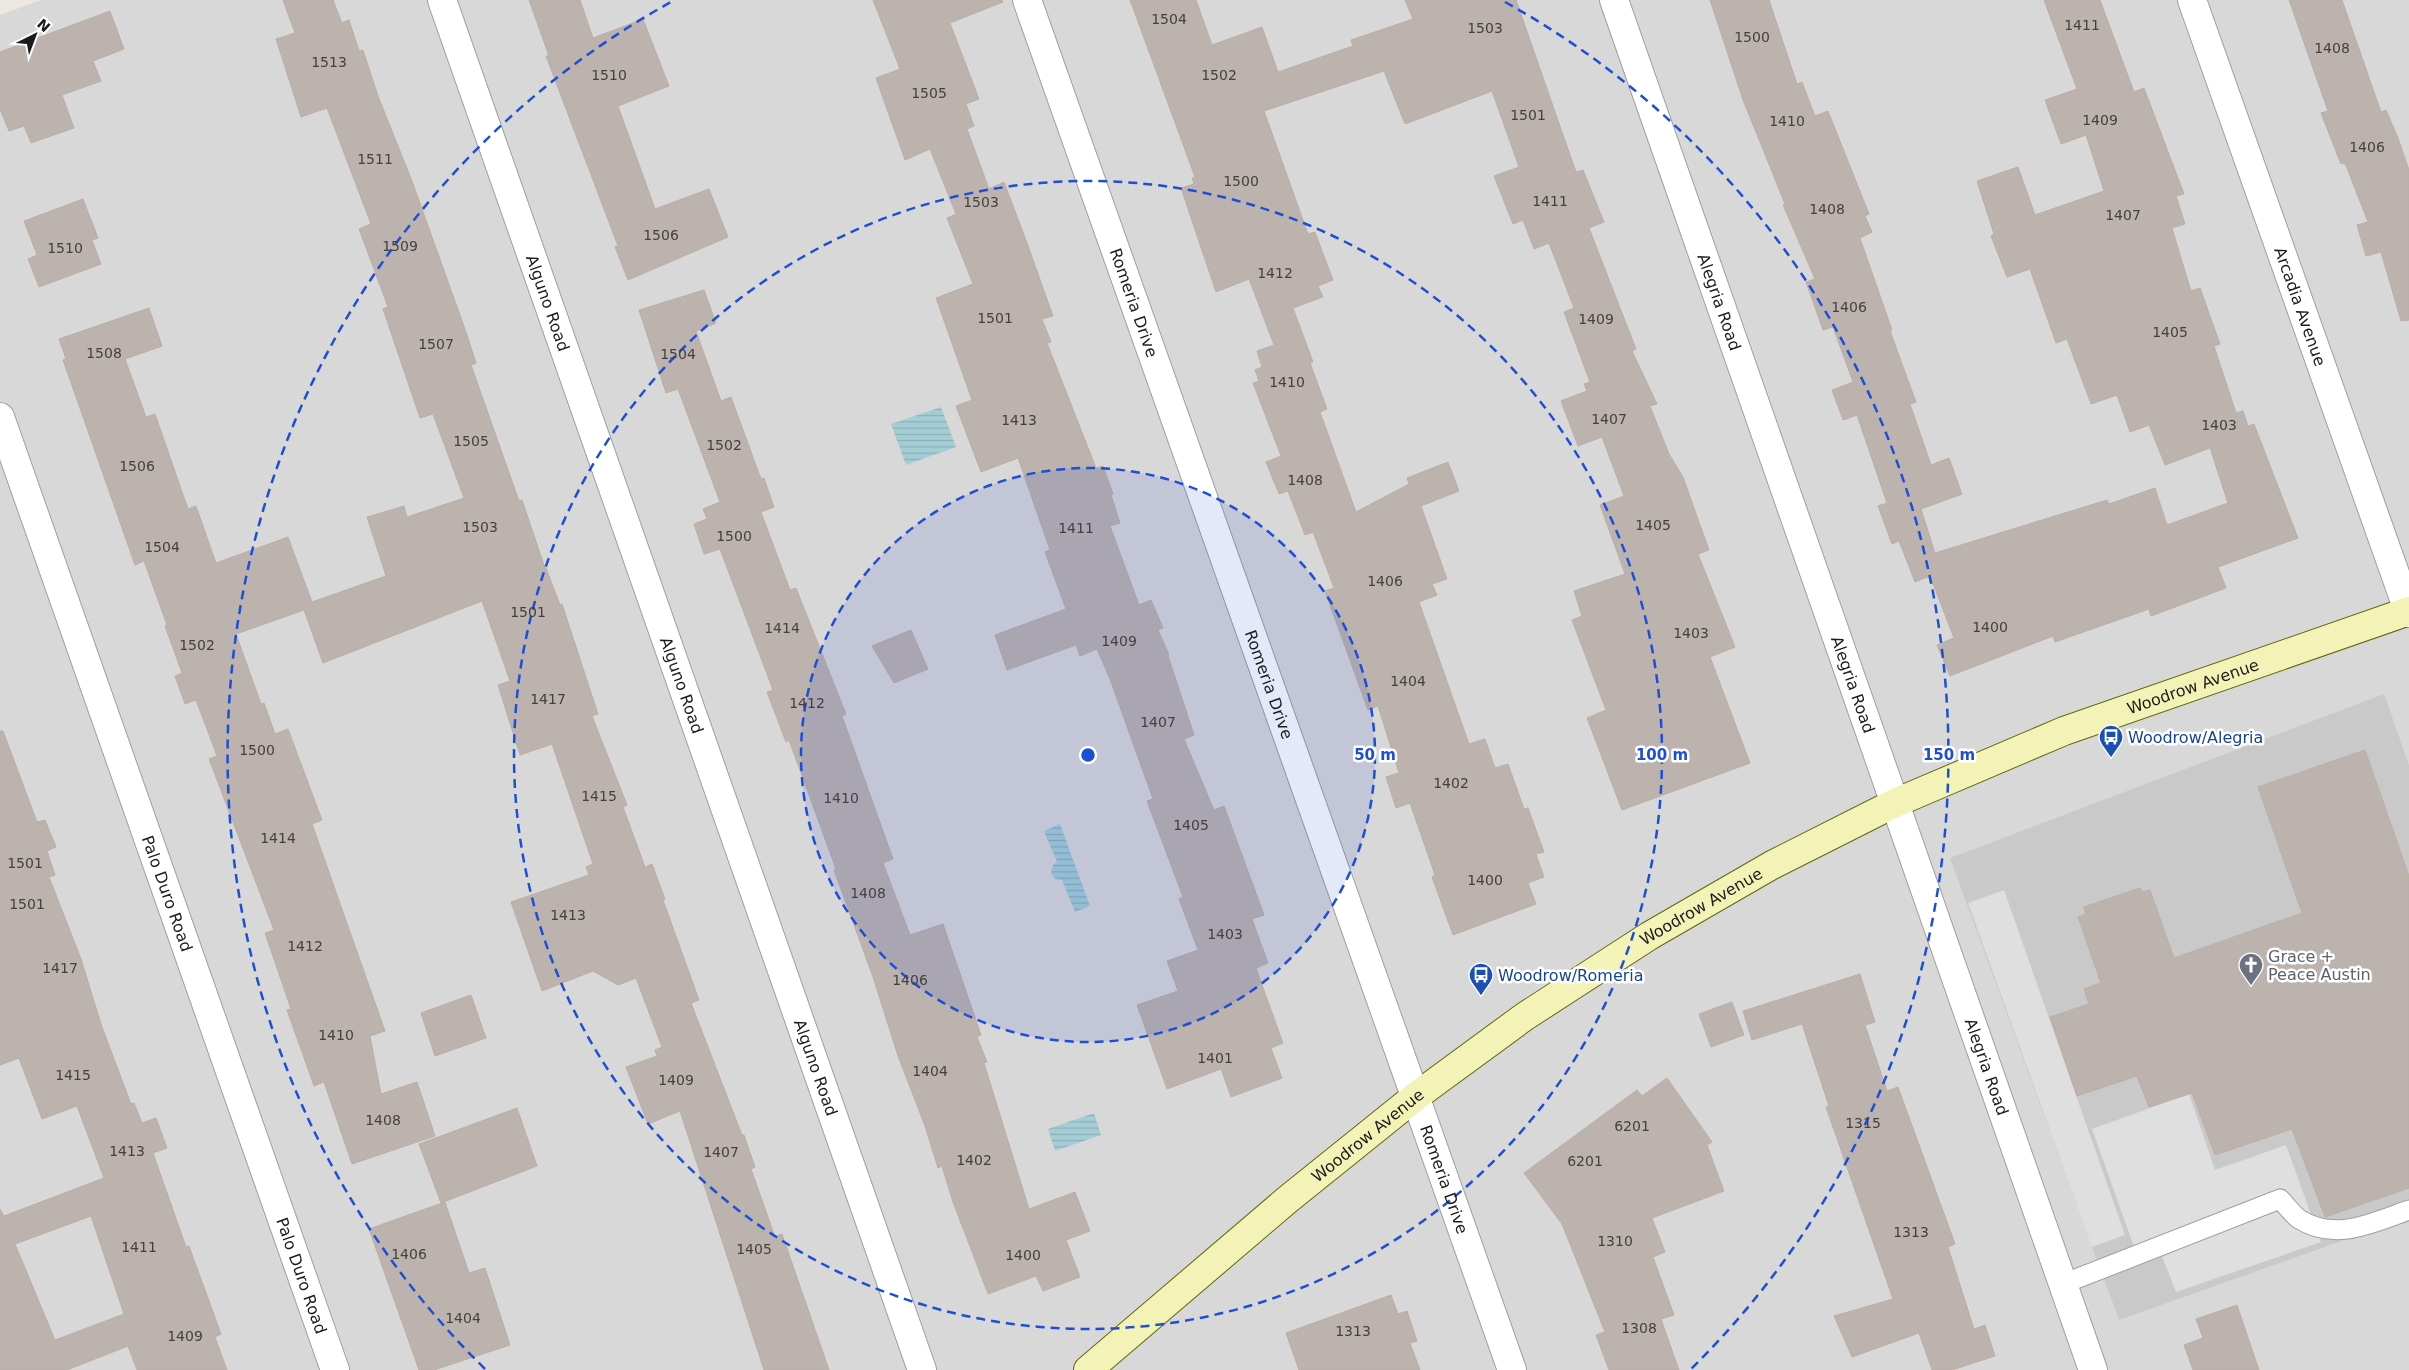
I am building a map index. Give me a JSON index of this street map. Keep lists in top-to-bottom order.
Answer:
{
  "streets": {
    "street": [
      "Alguno Road",
      "Romeria Drive",
      "Alegria Road",
      "Arcadia Avenue",
      "Woodrow Avenue",
      "Palo Duro Road"
    ]
  },
  "crossings": [
    ["Romeria Drive", "Woodrow Avenue"],
    ["Alegria Road", "Woodrow Avenue"],
    ["Arcadia Avenue", "Woodrow Avenue"]
  ],
  "places": {
    "bus stop": ["Woodrow/Alegria", "Woodrow/Romeria"],
    "church": ["Grace + Peace Austin"]
  },
  "house_numbers": [
    "1504",
    "1411",
    "1503",
    "1500",
    "1408",
    "1513",
    "1510",
    "1502",
    "1505",
    "1501",
    "1409",
    "1410",
    "1406",
    "1511",
    "1500",
    "1411",
    "1503",
    "1408",
    "1407",
    "1506",
    "1509",
    "1510",
    "1412",
    "1406",
    "1501",
    "1409",
    "1405",
    "1507",
    "1508",
    "1504",
    "1410",
    "1407",
    "1413",
    "1403",
    "1505",
    "1502",
    "1506",
    "1408",
    "1405",
    "1503",
    "1411",
    "1500",
    "1504",
    "1406",
    "1501",
    "1400",
    "1414",
    "1403",
    "1409",
    "1502",
    "1404",
    "1417",
    "1412",
    "1407",
    "1500",
    "1402",
    "1415",
    "1410",
    "1405",
    "1414",
    "1501",
    "1400",
    "1408",
    "1501",
    "1413",
    "1403",
    "1412",
    "1417",
    "1406",
    "1410",
    "1401",
    "1404",
    "1415",
    "1409",
    "1408",
    "1315",
    "6201",
    "1413",
    "1407",
    "1402",
    "6201",
    "1313",
    "1310",
    "1411",
    "1405",
    "1406",
    "1400",
    "1404",
    "1308",
    "1313",
    "1409"
  ],
  "north": "top right",
  "rings": ["50 m", "100 m", "150 m"]
}
